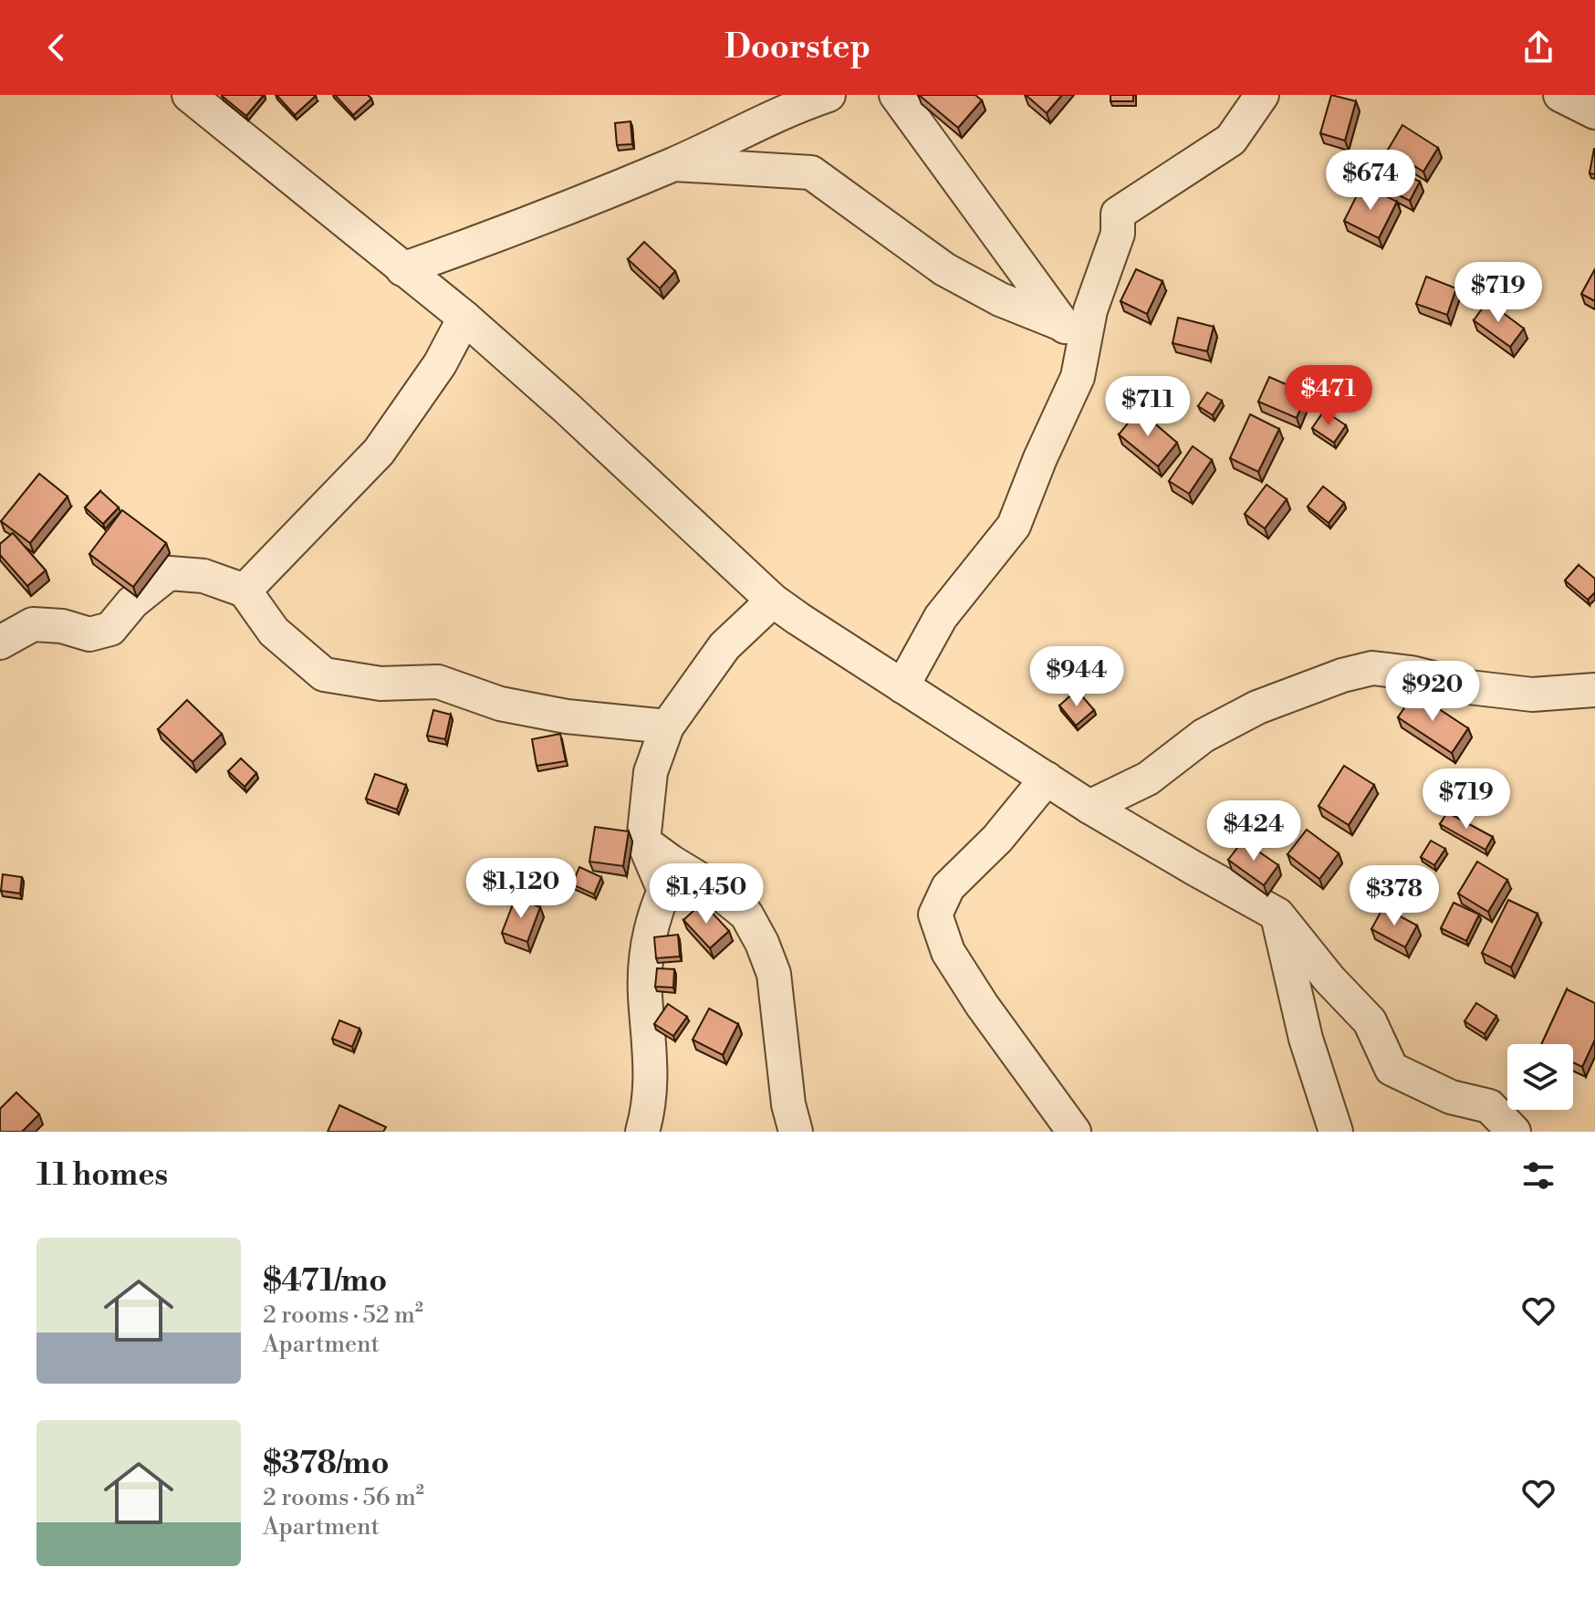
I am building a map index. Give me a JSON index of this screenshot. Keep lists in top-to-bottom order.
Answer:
{
  "page": {
    "header": "Doorstep",
    "price": [
      "$674",
      "$719",
      "$471",
      "$711",
      "$944",
      "$920",
      "$719",
      "$424",
      "$1,120",
      "$1,450",
      "$378"
    ],
    "heading": "11 homes",
    "list": [
      {
        "name": "$471/mo",
        "note": "2 rooms · 52 m² · Apartment"
      },
      {
        "name": "$378/mo",
        "note": "2 rooms · 56 m² · Apartment"
      }
    ]
  }
}
